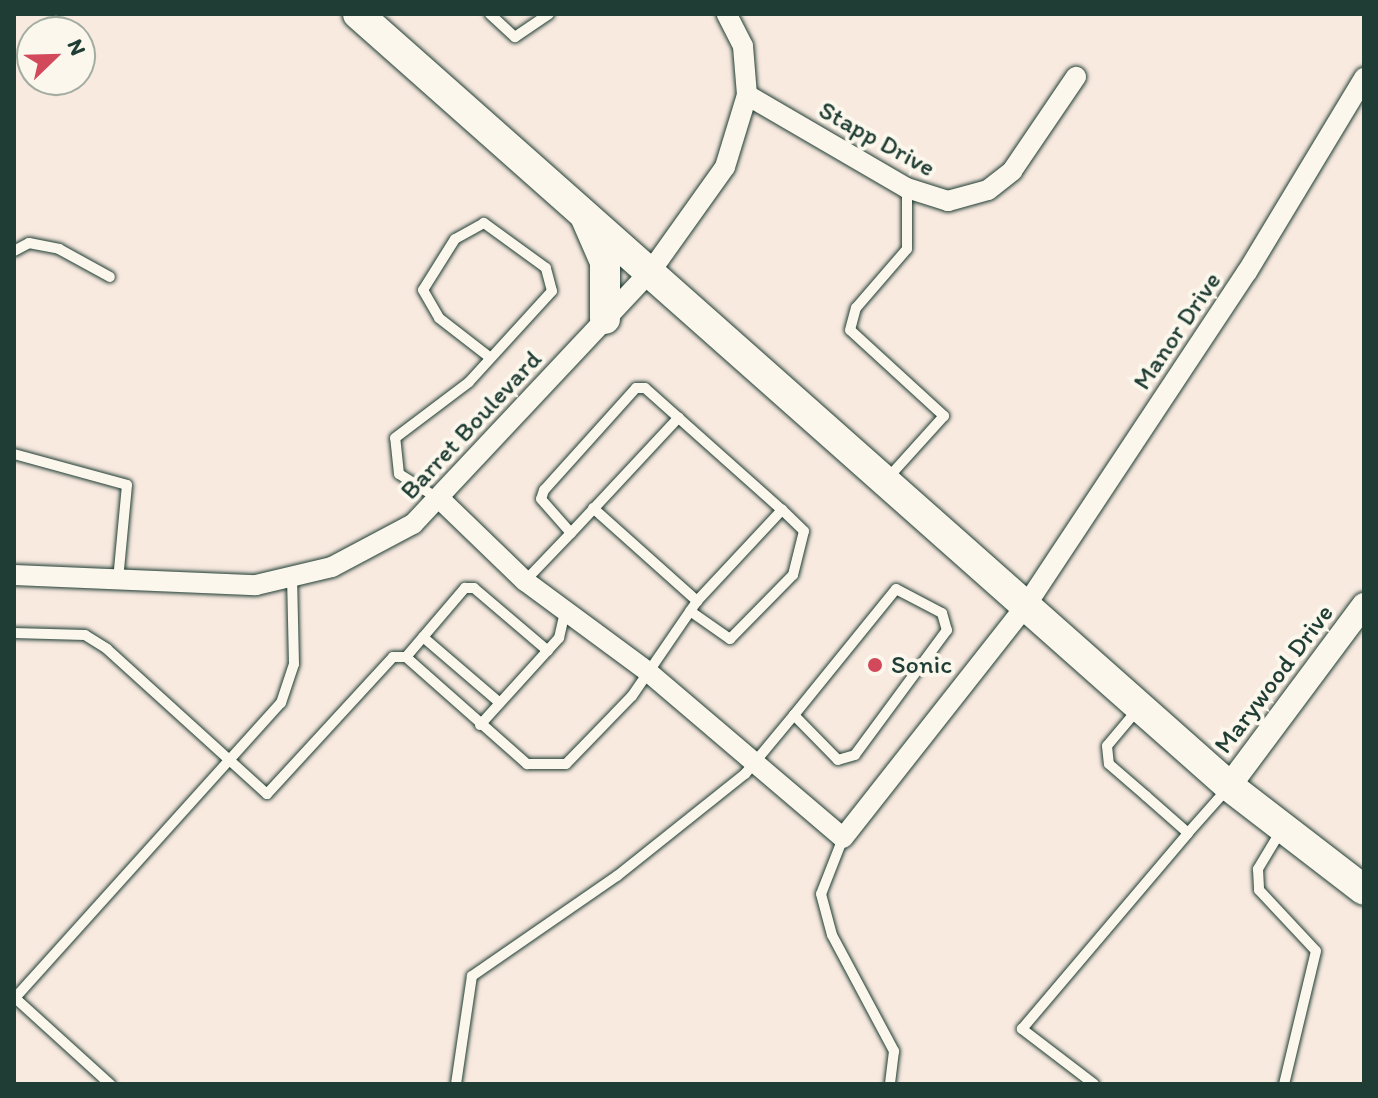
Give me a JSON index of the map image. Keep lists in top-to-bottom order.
{
  "streets": {
    "street": [
      "Stapp Drive",
      "Manor Drive",
      "Barret Boulevard",
      "Marywood Drive"
    ]
  },
  "crossings": [
    ["Stapp Drive", "Barret Boulevard"]
  ],
  "places": ["Sonic"],
  "north": "top right"
}
